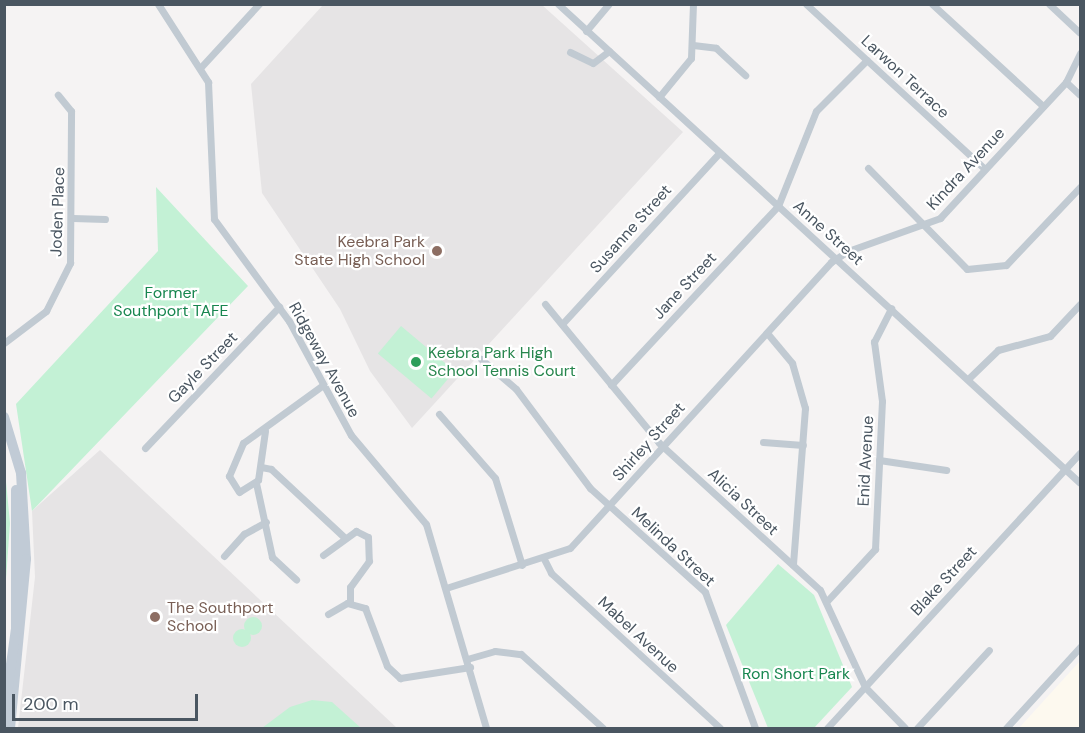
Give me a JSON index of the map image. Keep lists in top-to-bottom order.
{
  "streets": {
    "street": [
      "Larwon Terrace",
      "Kindra Avenue",
      "Joden Place",
      "Susanne Street",
      "Anne Street",
      "Jane Street",
      "Ridgeway Avenue",
      "Gayle Street",
      "Shirley Street",
      "Enid Avenue",
      "Alicia Street",
      "Melinda Street",
      "Blake Street",
      "Mabel Avenue"
    ]
  },
  "crossings": [
    ["Larwon Terrace", "Kindra Avenue"],
    ["Kindra Avenue", "Anne Street"],
    ["Kindra Avenue", "Shirley Street"],
    ["Susanne Street", "Anne Street"],
    ["Susanne Street", "Alicia Street"],
    ["Anne Street", "Jane Street"],
    ["Anne Street", "Shirley Street"],
    ["Anne Street", "Enid Avenue"],
    ["Anne Street", "Blake Street"],
    ["Jane Street", "Alicia Street"],
    ["Ridgeway Avenue", "Gayle Street"],
    ["Ridgeway Avenue", "Shirley Street"],
    ["Shirley Street", "Alicia Street"],
    ["Shirley Street", "Melinda Street"],
    ["Shirley Street", "Mabel Avenue"],
    ["Enid Avenue", "Alicia Street"],
    ["Alicia Street", "Blake Street"]
  ],
  "parks": ["Former Southport TAFE", "Ron Short Park"],
  "places": ["Keebra Park State High School", "Keebra Park High School Tennis Court", "The Southport School"],
  "scale_bar": "200 m"
}
